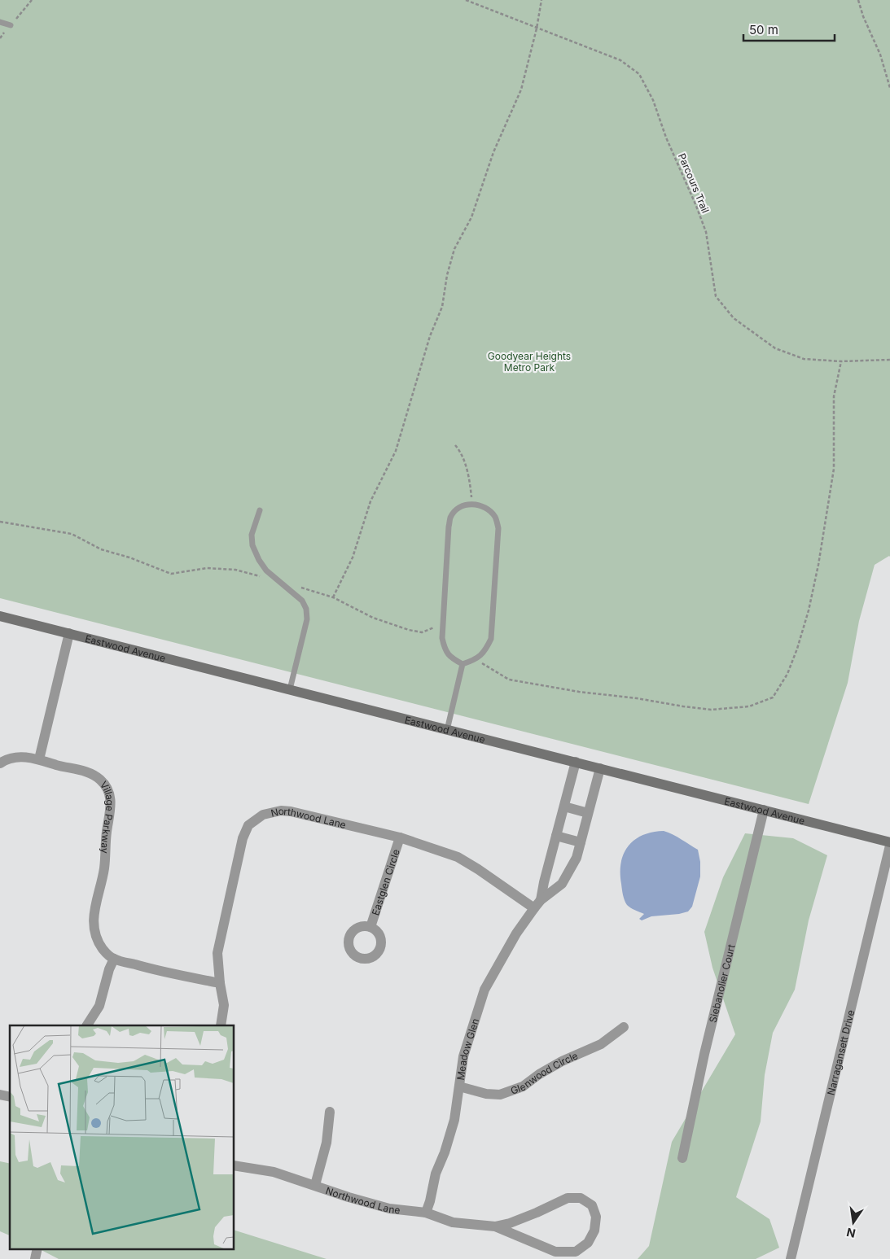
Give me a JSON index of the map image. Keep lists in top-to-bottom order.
{
  "streets": {
    "street": [
      "Eastwood Avenue",
      "Village Parkway",
      "Northwood Lane",
      "Eastglen Circle",
      "Siebanolier Court",
      "Meadow Glen",
      "Narragansett Drive",
      "Glenwood Circle"
    ],
    "path": ["Parcours Trail"]
  },
  "crossings": [
    ["Eastwood Avenue", "Siebanolier Court"],
    ["Eastwood Avenue", "Meadow Glen"],
    ["Eastwood Avenue", "Narragansett Drive"],
    ["Village Parkway", "Northwood Lane"],
    ["Northwood Lane", "Eastglen Circle"],
    ["Northwood Lane", "Meadow Glen"],
    ["Meadow Glen", "Glenwood Circle"]
  ],
  "parks": ["Goodyear Heights Metro Park"],
  "scale_bar": "50 m",
  "north": "bottom"
}
